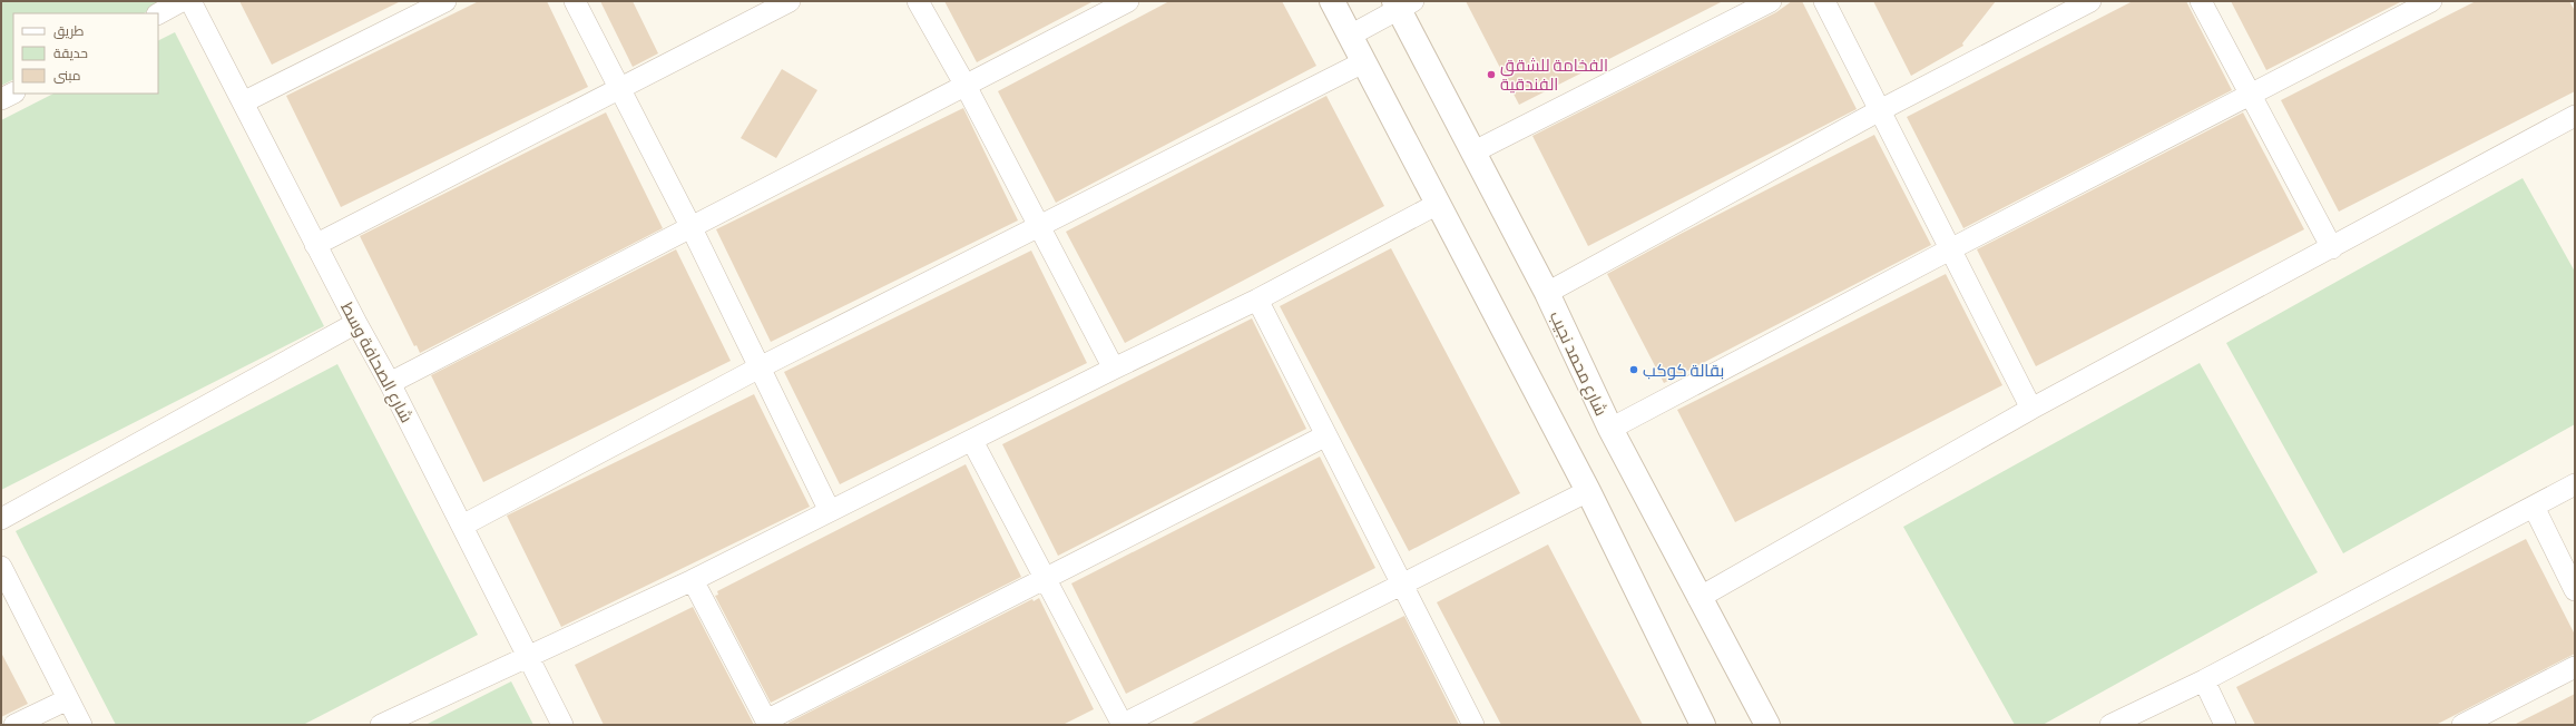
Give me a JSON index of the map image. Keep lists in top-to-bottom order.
{
  "streets": {
    "main road": ["شارع محمد نجيب"],
    "street": ["شارع الصحافة وسط"]
  },
  "places": ["الفخامة للشقق الفندقية", "بقالة كوكب"],
  "legend": ["طريق", "حديقة", "مبنى"]
}
